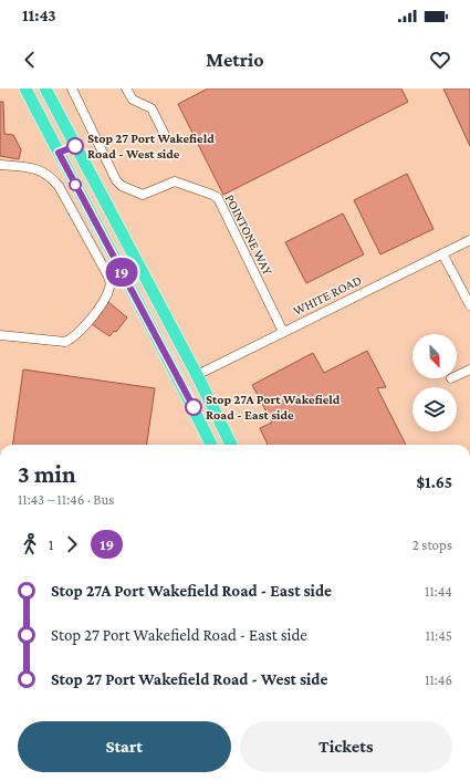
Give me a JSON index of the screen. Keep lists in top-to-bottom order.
{
  "streets": {
    "street": ["POINTONE WAY", "WHITE ROAD"]
  },
  "crossings": [
    ["POINTONE WAY", "WHITE ROAD"]
  ],
  "places": ["Stop 27 Port Wakefield Road - West side", "Stop 27A Port Wakefield Road - East side"],
  "lines": ["bus line 19"],
  "north": "bottom right",
  "page": {
    "status": "11:43",
    "header": "Metrio",
    "on_map": "19",
    "heading": ["3 min", "11:43 – 11:46 · Bus", "$1.65"],
    "legs": ["1", "19", "2 stops"],
    "list": [
      {
        "name": "Stop 27A Port Wakefield Road - East side",
        "value": "11:44"
      },
      {
        "name": "Stop 27 Port Wakefield Road - East side",
        "value": "11:45"
      },
      {
        "name": "Stop 27 Port Wakefield Road - West side",
        "value": "11:46"
      }
    ],
    "buttons": ["Start", "Tickets"]
  }
}
